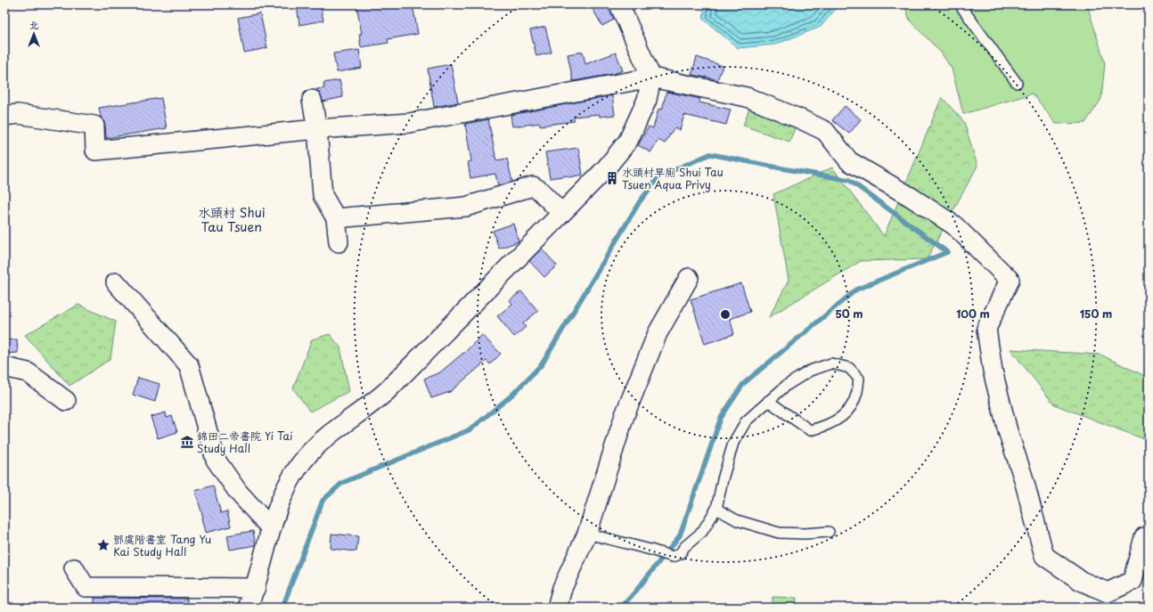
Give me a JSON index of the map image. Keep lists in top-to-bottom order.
{
  "districts": ["水頭村 Shui Tau Tsuen"],
  "places": {
    "building": ["水頭村旱廁 Shui Tau Tsuen Aqua Privy"],
    "museum": ["錦田二帝書院 Yi Tai Study Hall"],
    "place": ["鄧虞階書室 Tang Yu Kai Study Hall"]
  },
  "north": "top",
  "rings": ["50 m", "100 m", "150 m"]
}
